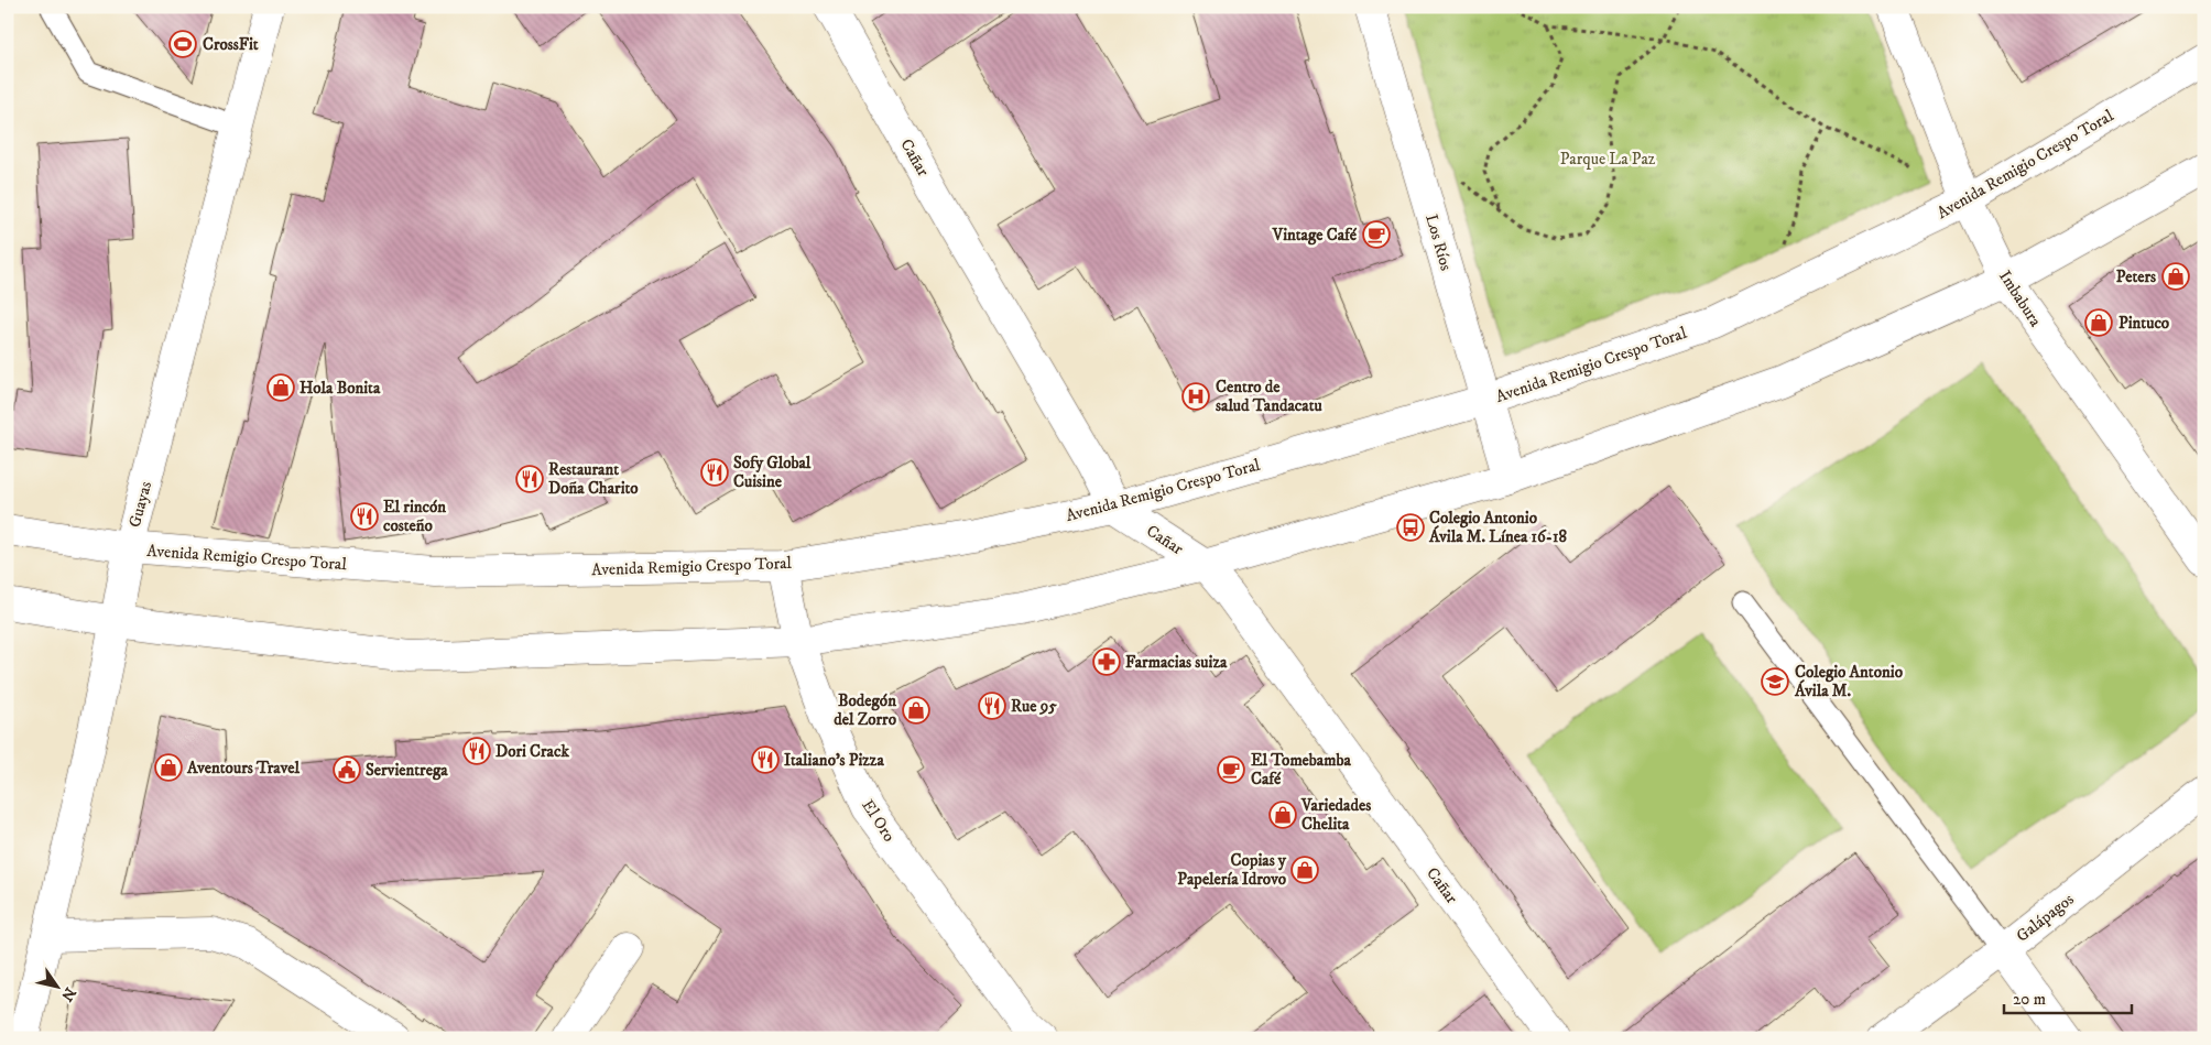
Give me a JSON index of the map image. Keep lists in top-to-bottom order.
{
  "streets": {
    "street": [
      "Cañar",
      "Avenida Remigio Crespo Toral",
      "Los Ríos",
      "Imbabura",
      "Guayas",
      "El Oro",
      "Galápagos"
    ]
  },
  "crossings": [
    ["Cañar", "Avenida Remigio Crespo Toral"],
    ["Avenida Remigio Crespo Toral", "Los Ríos"],
    ["Avenida Remigio Crespo Toral", "Imbabura"],
    ["Avenida Remigio Crespo Toral", "Guayas"],
    ["Avenida Remigio Crespo Toral", "El Oro"]
  ],
  "parks": ["Parque La Paz"],
  "places": {
    "sports": ["CrossFit"],
    "cafe": ["Vintage Café", "El Tomebamba Café"],
    "shop": [
      "Peters",
      "Pintuco",
      "Hola Bonita",
      "Bodegón del Zorro",
      "Aventours Travel",
      "Variedades Chelita",
      "Copias y Papelería Idrovo"
    ],
    "hospital": ["Centro de salud Tandacatu"],
    "restaurant": [
      "Sofy Global Cuisine",
      "Restaurant Doña Charito",
      "El rincón costeño",
      "Rue 95",
      "Dori Crack",
      "Italiano's Pizza"
    ],
    "bus stop": ["Colegio Antonio Ávila M. Línea 16-18"],
    "pharmacy": ["Farmacias suiza"],
    "school or university": ["Colegio Antonio Ávila M."],
    "public building": ["Servientrega"]
  },
  "scale_bar": "20 m",
  "north": "bottom right"
}
